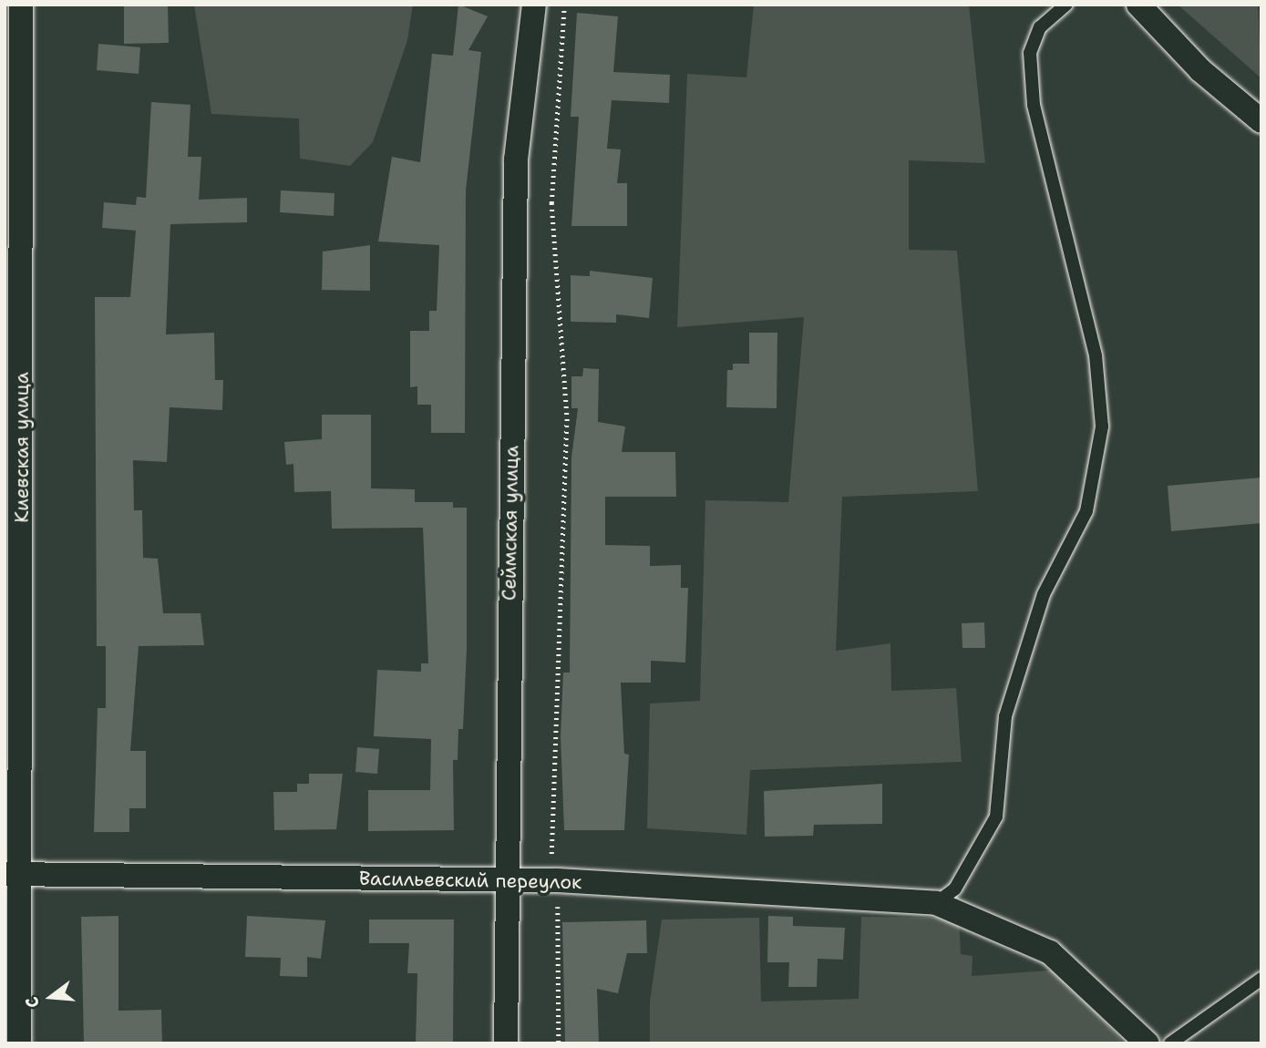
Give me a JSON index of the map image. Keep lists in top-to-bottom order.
{
  "streets": {
    "street": ["Киевская улица", "Сеймская улица", "Васильевский переулок"]
  },
  "crossings": [
    ["Киевская улица", "Васильевский переулок"],
    ["Сеймская улица", "Васильевский переулок"]
  ],
  "north": "left"
}
